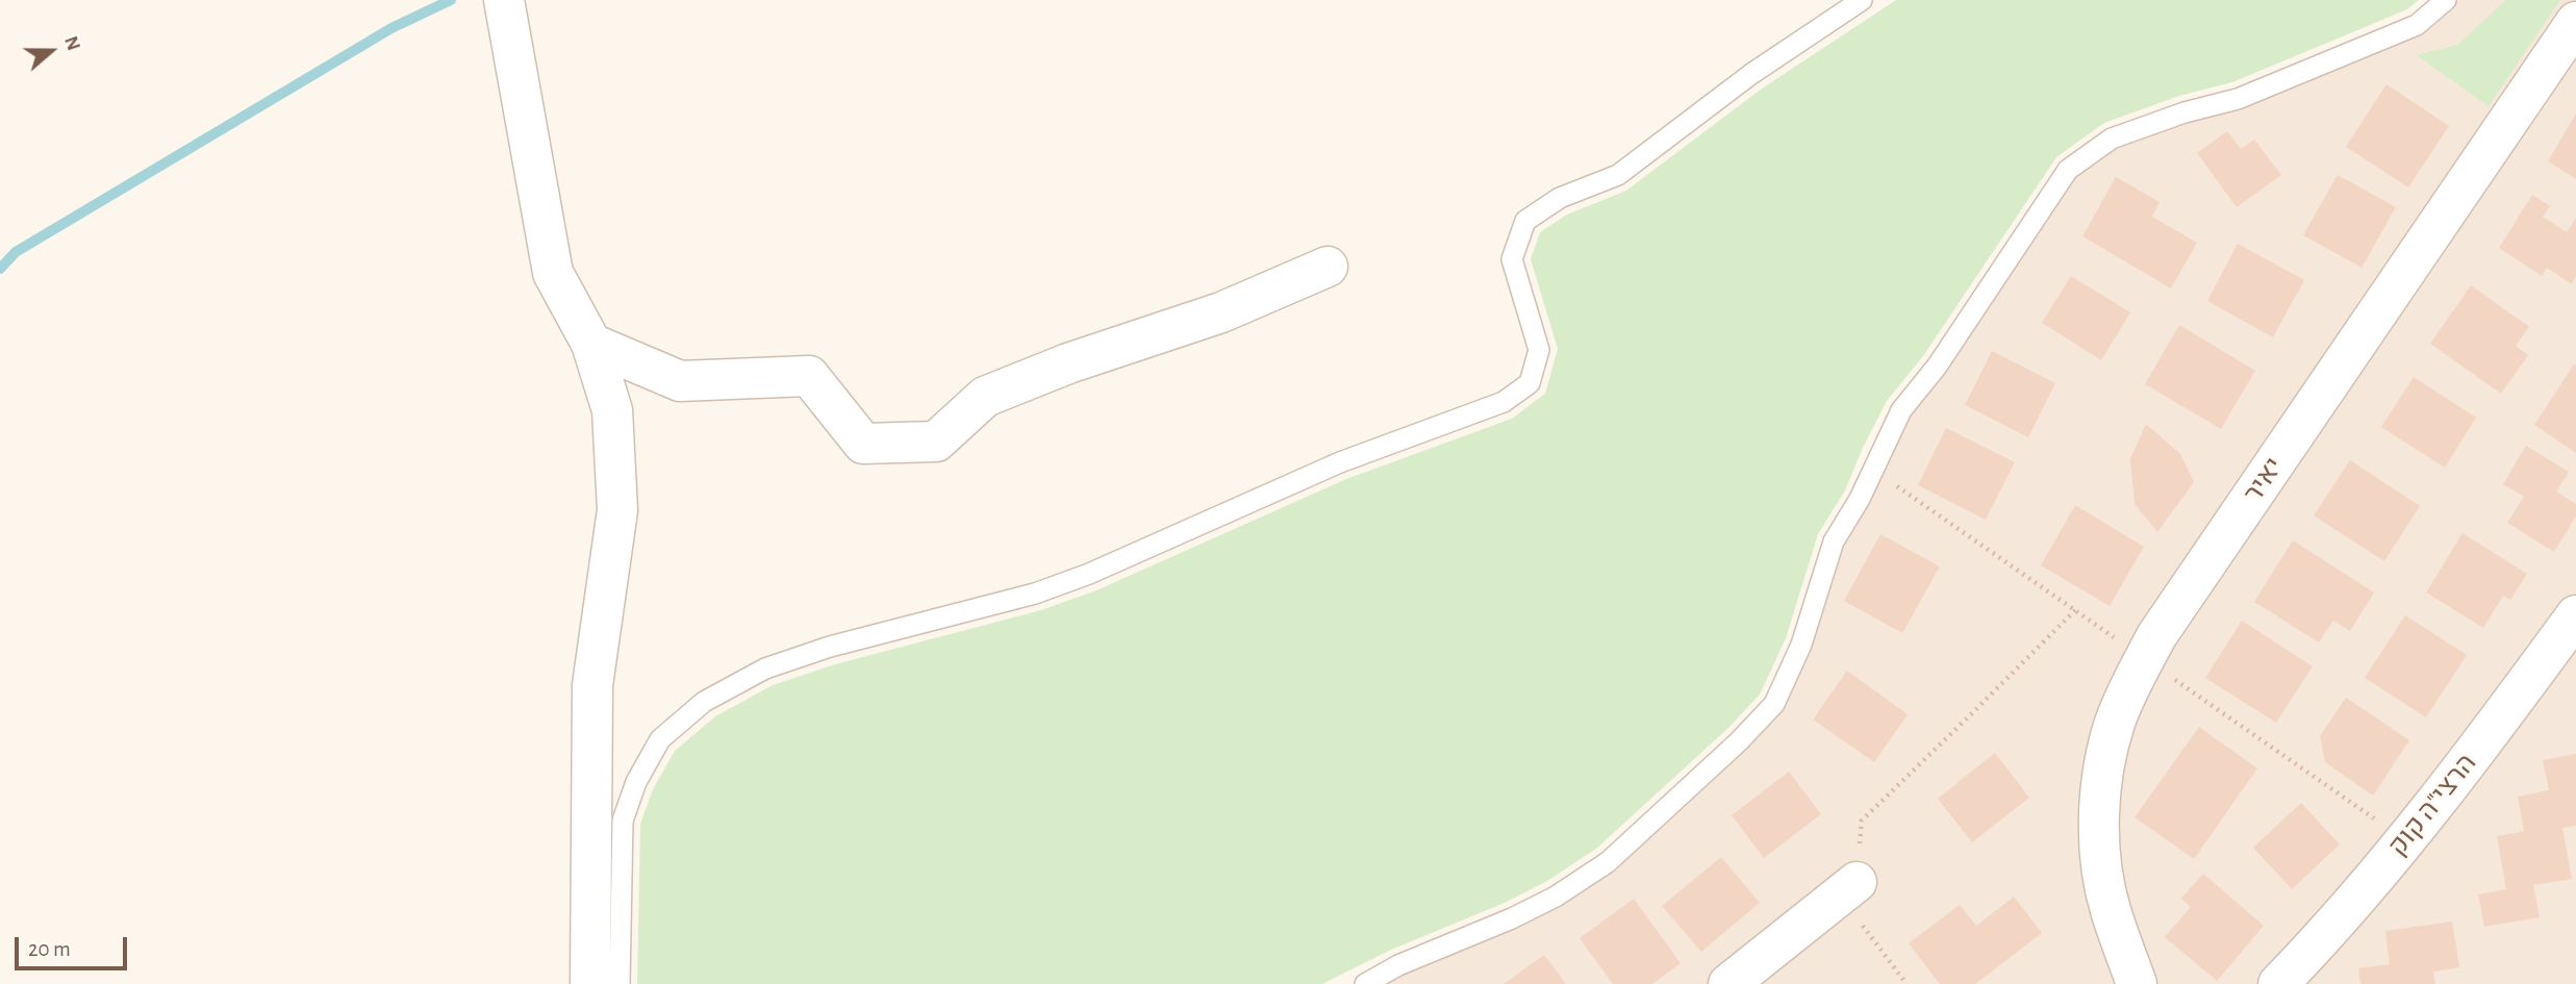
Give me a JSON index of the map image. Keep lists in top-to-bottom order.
{
  "streets": {
    "street": ["יאיר", "הרצי\"ה קוק"]
  },
  "scale_bar": "20 m",
  "north": "right"
}
